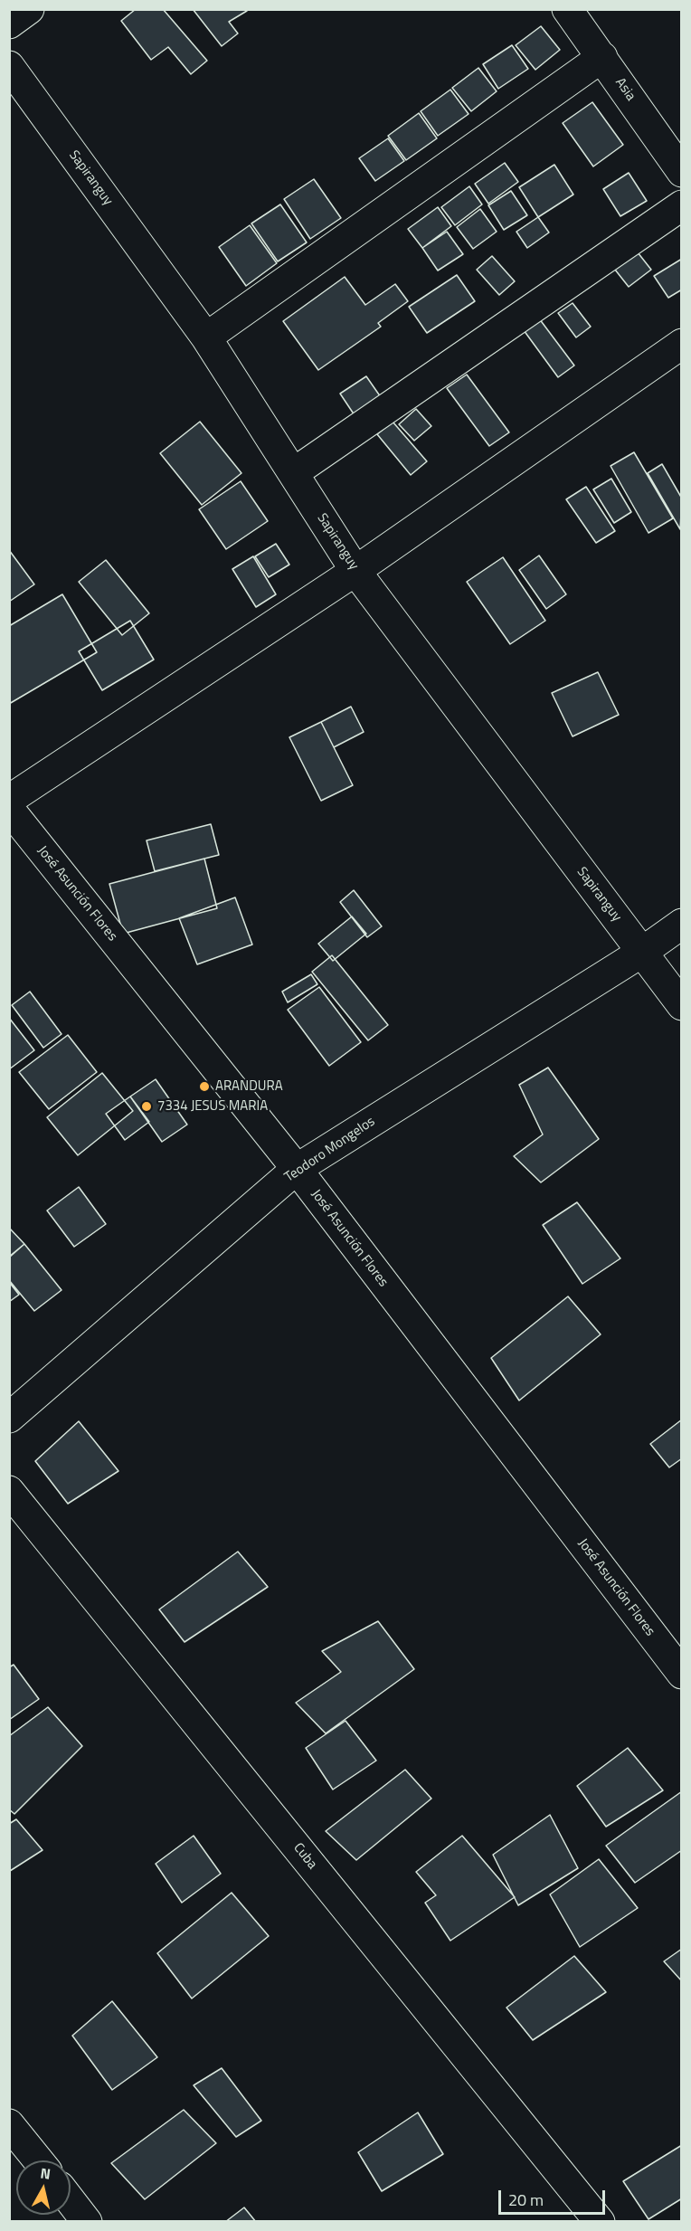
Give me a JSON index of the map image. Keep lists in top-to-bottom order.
{
  "streets": {
    "street": [
      "Asia",
      "Sapiranguy",
      "José Asunción Flores",
      "Teodoro Mongelos",
      "Cuba"
    ]
  },
  "crossings": [
    ["Sapiranguy", "Teodoro Mongelos"],
    ["José Asunción Flores", "Teodoro Mongelos"]
  ],
  "places": ["ARANDURA", "7334 JESUS MARIA"],
  "scale_bar": "20 m",
  "north": "top"
}
